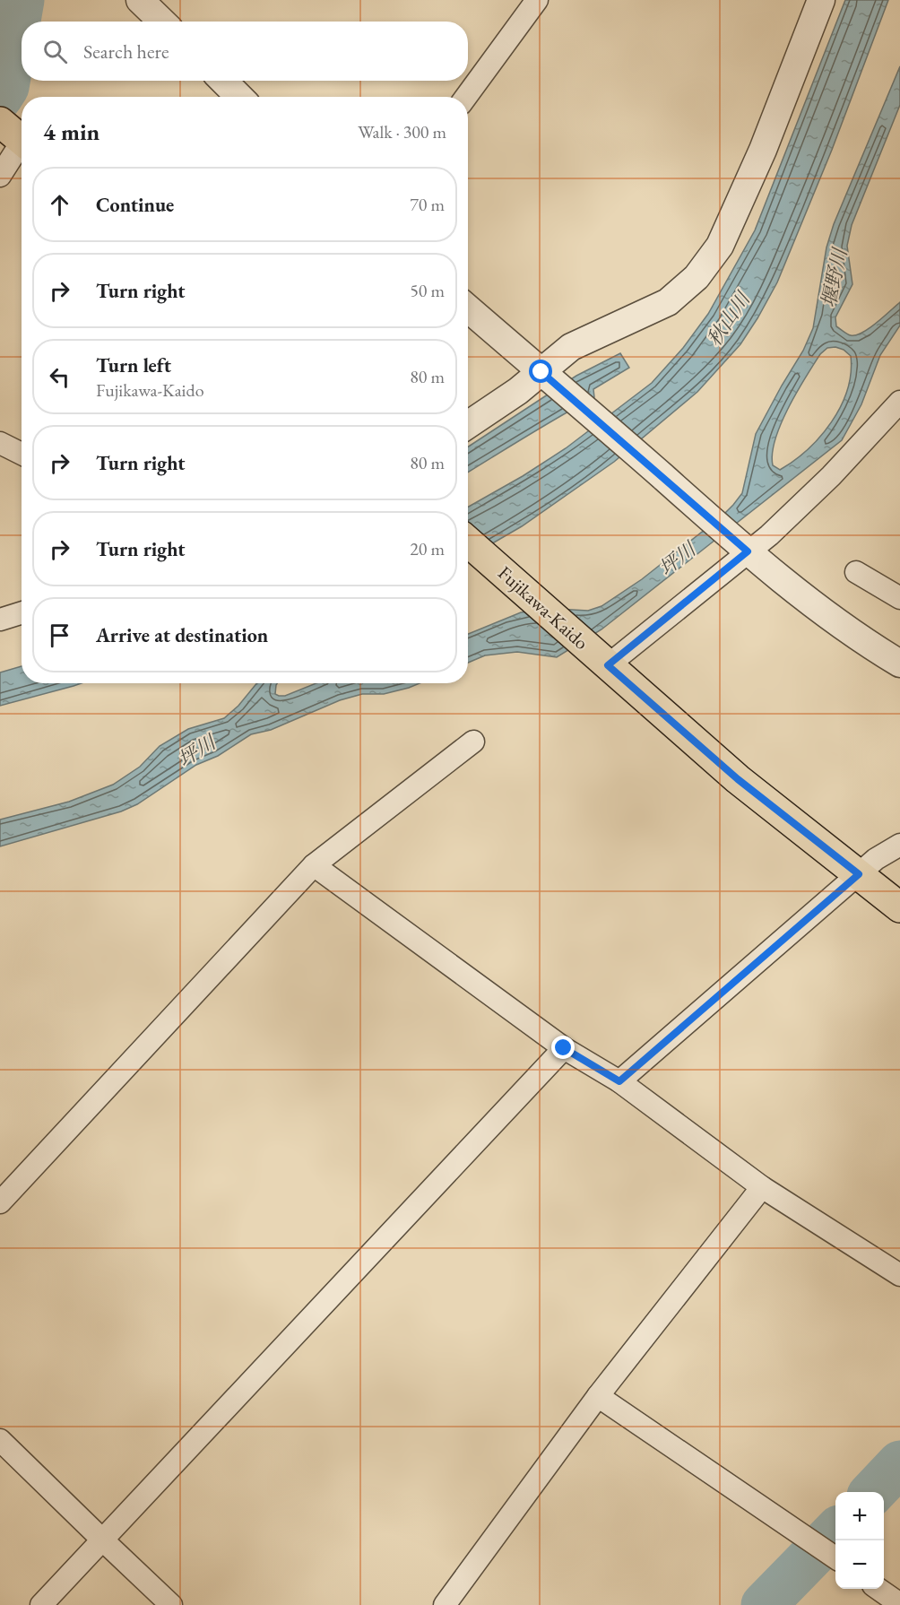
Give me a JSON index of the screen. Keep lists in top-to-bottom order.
{
  "streets": {
    "main road": ["Fujikawa-Kaido"]
  },
  "water": ["堰野川", "秋山川", "坪川"],
  "page": {
    "search": "Search here",
    "heading": ["4 min", "Walk · 300 m"],
    "list": [
      ["Continue", "70 m"],
      ["Turn right", "50 m"],
      ["Turn left", "Fujikawa-Kaido", "80 m"],
      ["Turn right", "80 m"],
      ["Turn right", "20 m"],
      "Arrive at destination"
    ],
    "map_buttons": ["+", "−"]
  }
}
